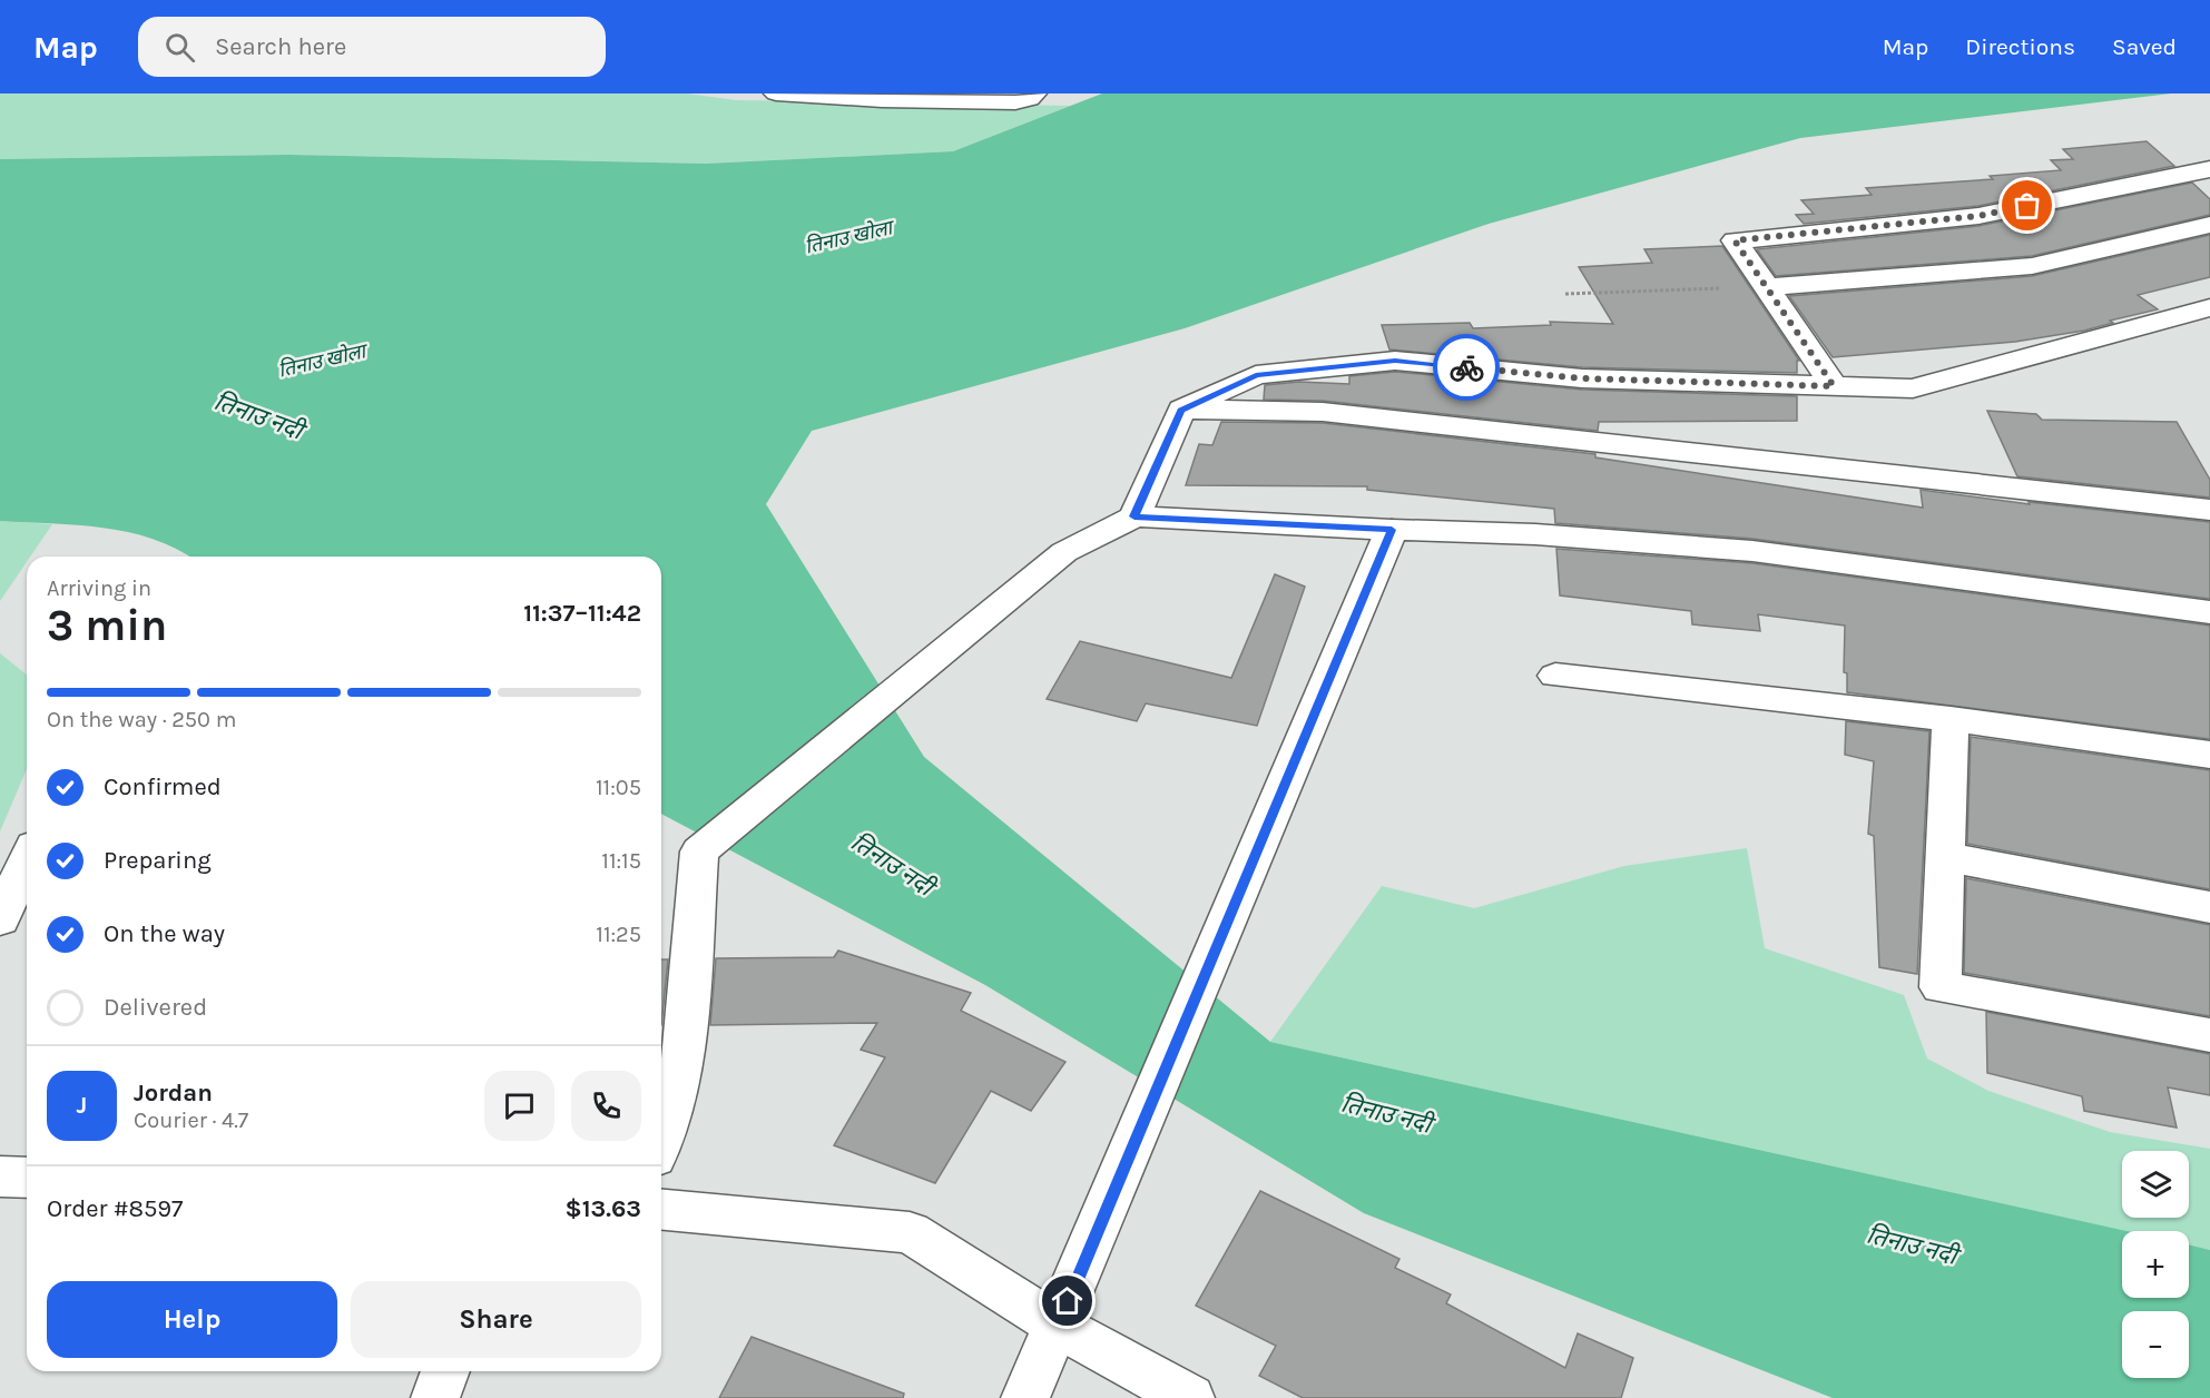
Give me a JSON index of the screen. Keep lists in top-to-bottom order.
{
  "water": ["तिनाउ खोला", "तिनाउ नदी"],
  "page": {
    "header": "Map",
    "search": "Search here",
    "nav": ["Map", "Directions", "Saved"],
    "heading": ["3 min", "Arriving in", "11:37–11:42"],
    "panel": [
      "Jordan",
      "Courier · 4.7",
      "Order #8597",
      "$13.63"
    ],
    "bar": "On the way · 250 m",
    "list": [
      ["Confirmed", "11:05"],
      ["Preparing", "11:15"],
      ["On the way", "11:25"],
      "Delivered"
    ],
    "round": "J",
    "map_buttons": ["+", "−"],
    "buttons": ["Help", "Share"]
  }
}
